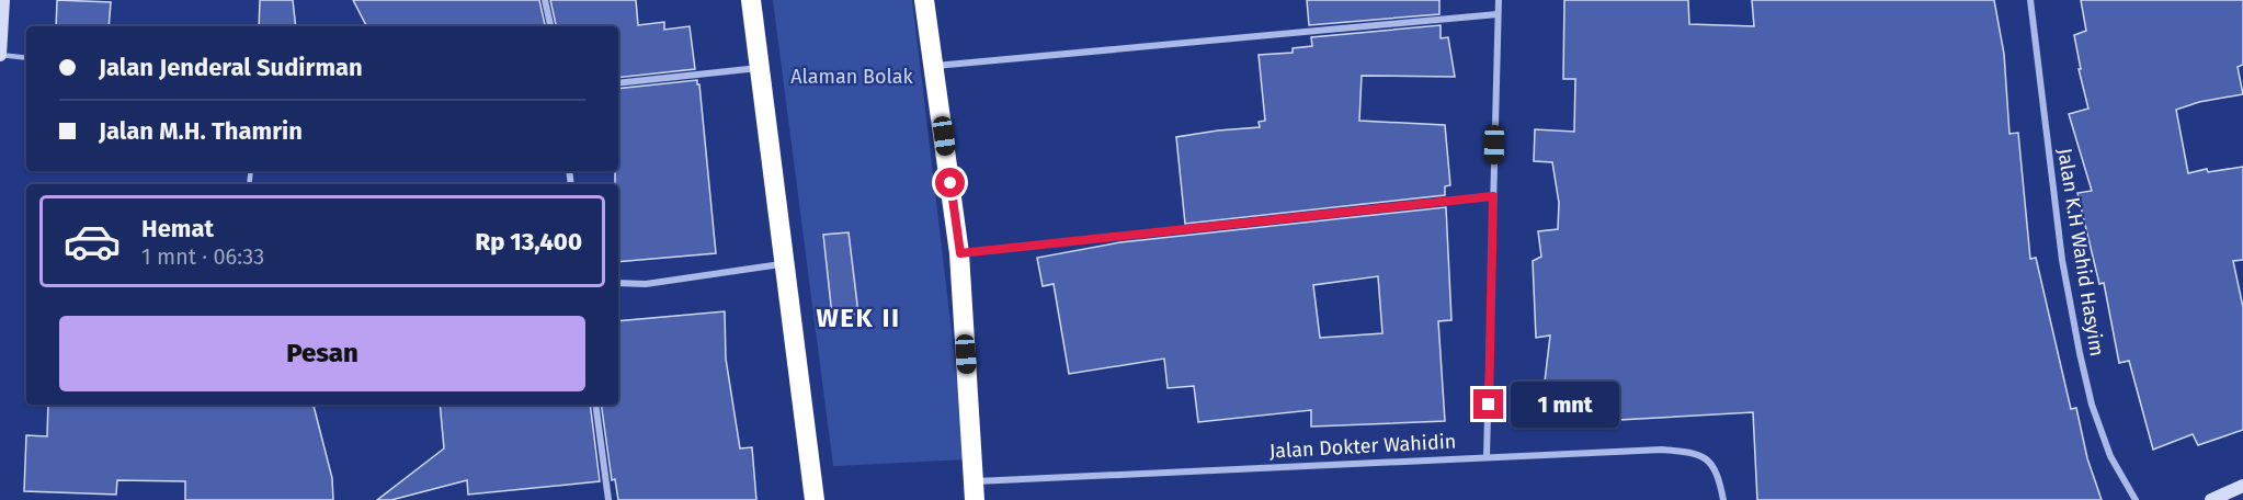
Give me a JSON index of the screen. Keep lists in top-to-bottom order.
{
  "streets": {
    "street": ["Jalan K.H Wahid Hasyim", "Jalan Dokter Wahidin"]
  },
  "districts": ["WEK II"],
  "parks": ["Alaman Bolak"],
  "page": {
    "banner": ["Jalan Jenderal Sudirman", "Jalan M.H. Thamrin"],
    "list": [
      {
        "name": "Hemat",
        "note": "1 mnt · 06:33",
        "value": "Rp 13,400"
      }
    ],
    "buttons": "Pesan",
    "bubble": "1 mnt"
  }
}
